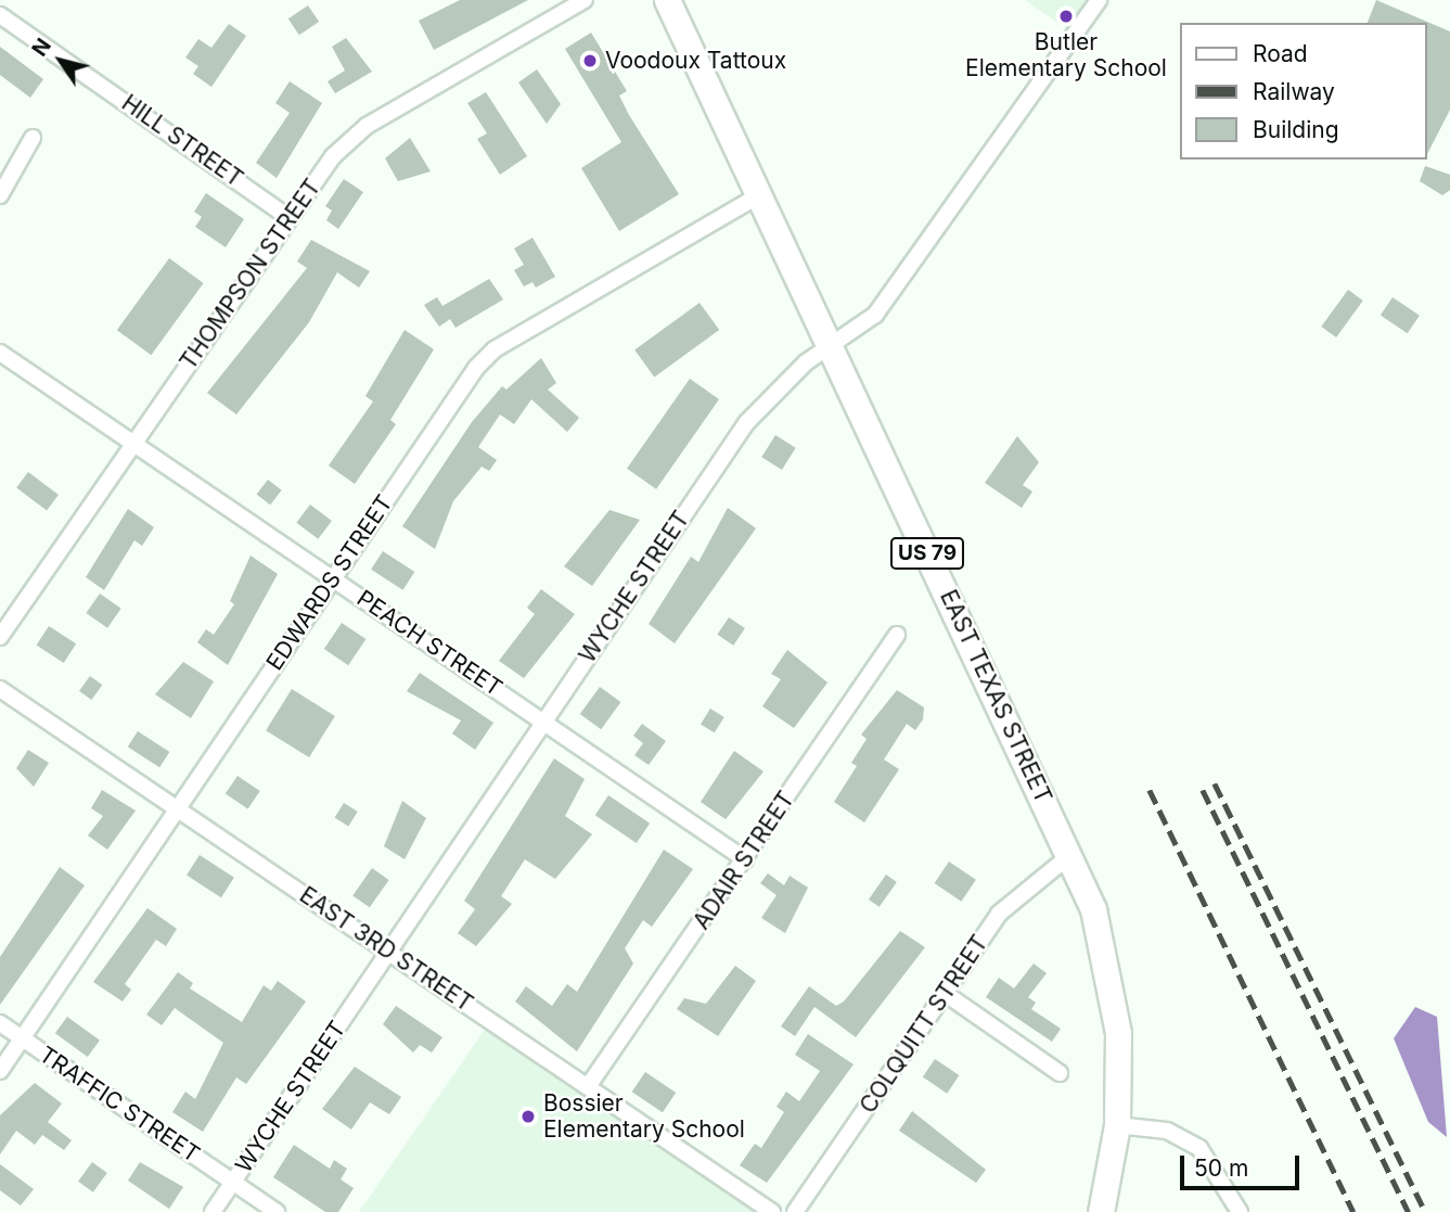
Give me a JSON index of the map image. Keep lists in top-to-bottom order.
{
  "streets": {
    "main road": ["US 79", "EAST TEXAS STREET"],
    "street": [
      "HILL STREET",
      "THOMPSON STREET",
      "EDWARDS STREET",
      "WYCHE STREET",
      "PEACH STREET",
      "ADAIR STREET",
      "EAST 3RD STREET",
      "COLQUITT STREET",
      "TRAFFIC STREET"
    ]
  },
  "crossings": [
    ["HILL STREET", "THOMPSON STREET"],
    ["THOMPSON STREET", "PEACH STREET"],
    ["EDWARDS STREET", "PEACH STREET"],
    ["EDWARDS STREET", "EAST TEXAS STREET"],
    ["EDWARDS STREET", "EAST 3RD STREET"],
    ["EDWARDS STREET", "TRAFFIC STREET"],
    ["WYCHE STREET", "PEACH STREET"],
    ["WYCHE STREET", "EAST TEXAS STREET"],
    ["WYCHE STREET", "EAST 3RD STREET"],
    ["WYCHE STREET", "TRAFFIC STREET"],
    ["PEACH STREET", "ADAIR STREET"],
    ["EAST TEXAS STREET", "COLQUITT STREET"],
    ["ADAIR STREET", "EAST 3RD STREET"]
  ],
  "places": ["Butler Elementary School", "Voodoux Tattoux", "Bossier Elementary School"],
  "legend": ["Road", "Railway", "Building"],
  "scale_bar": "50 m",
  "north": "top left"
}
